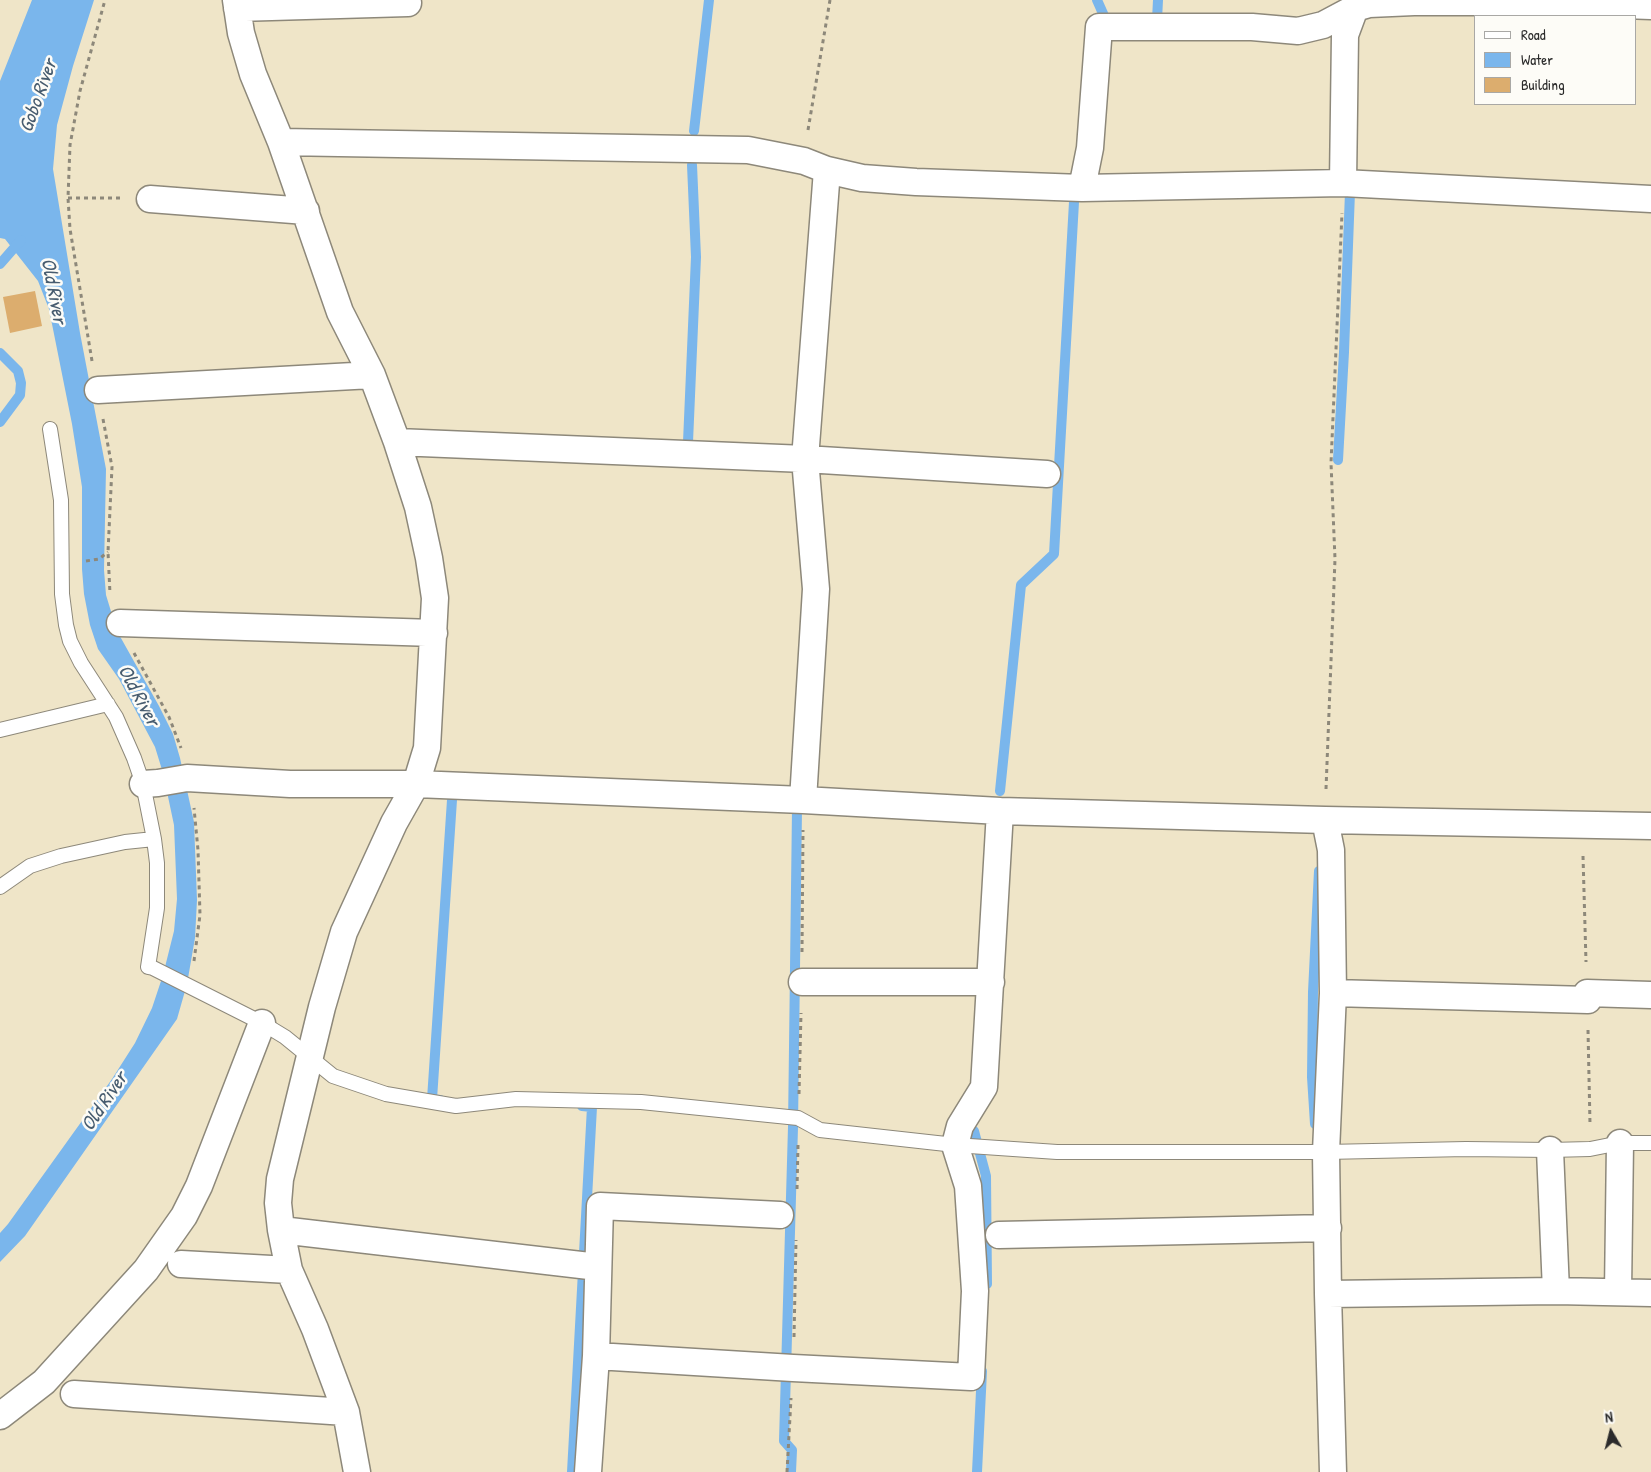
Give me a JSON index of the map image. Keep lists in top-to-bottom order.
{
  "water": ["Gobo River", "Old River"],
  "legend": ["Road", "Water", "Building"],
  "north": "top"
}
